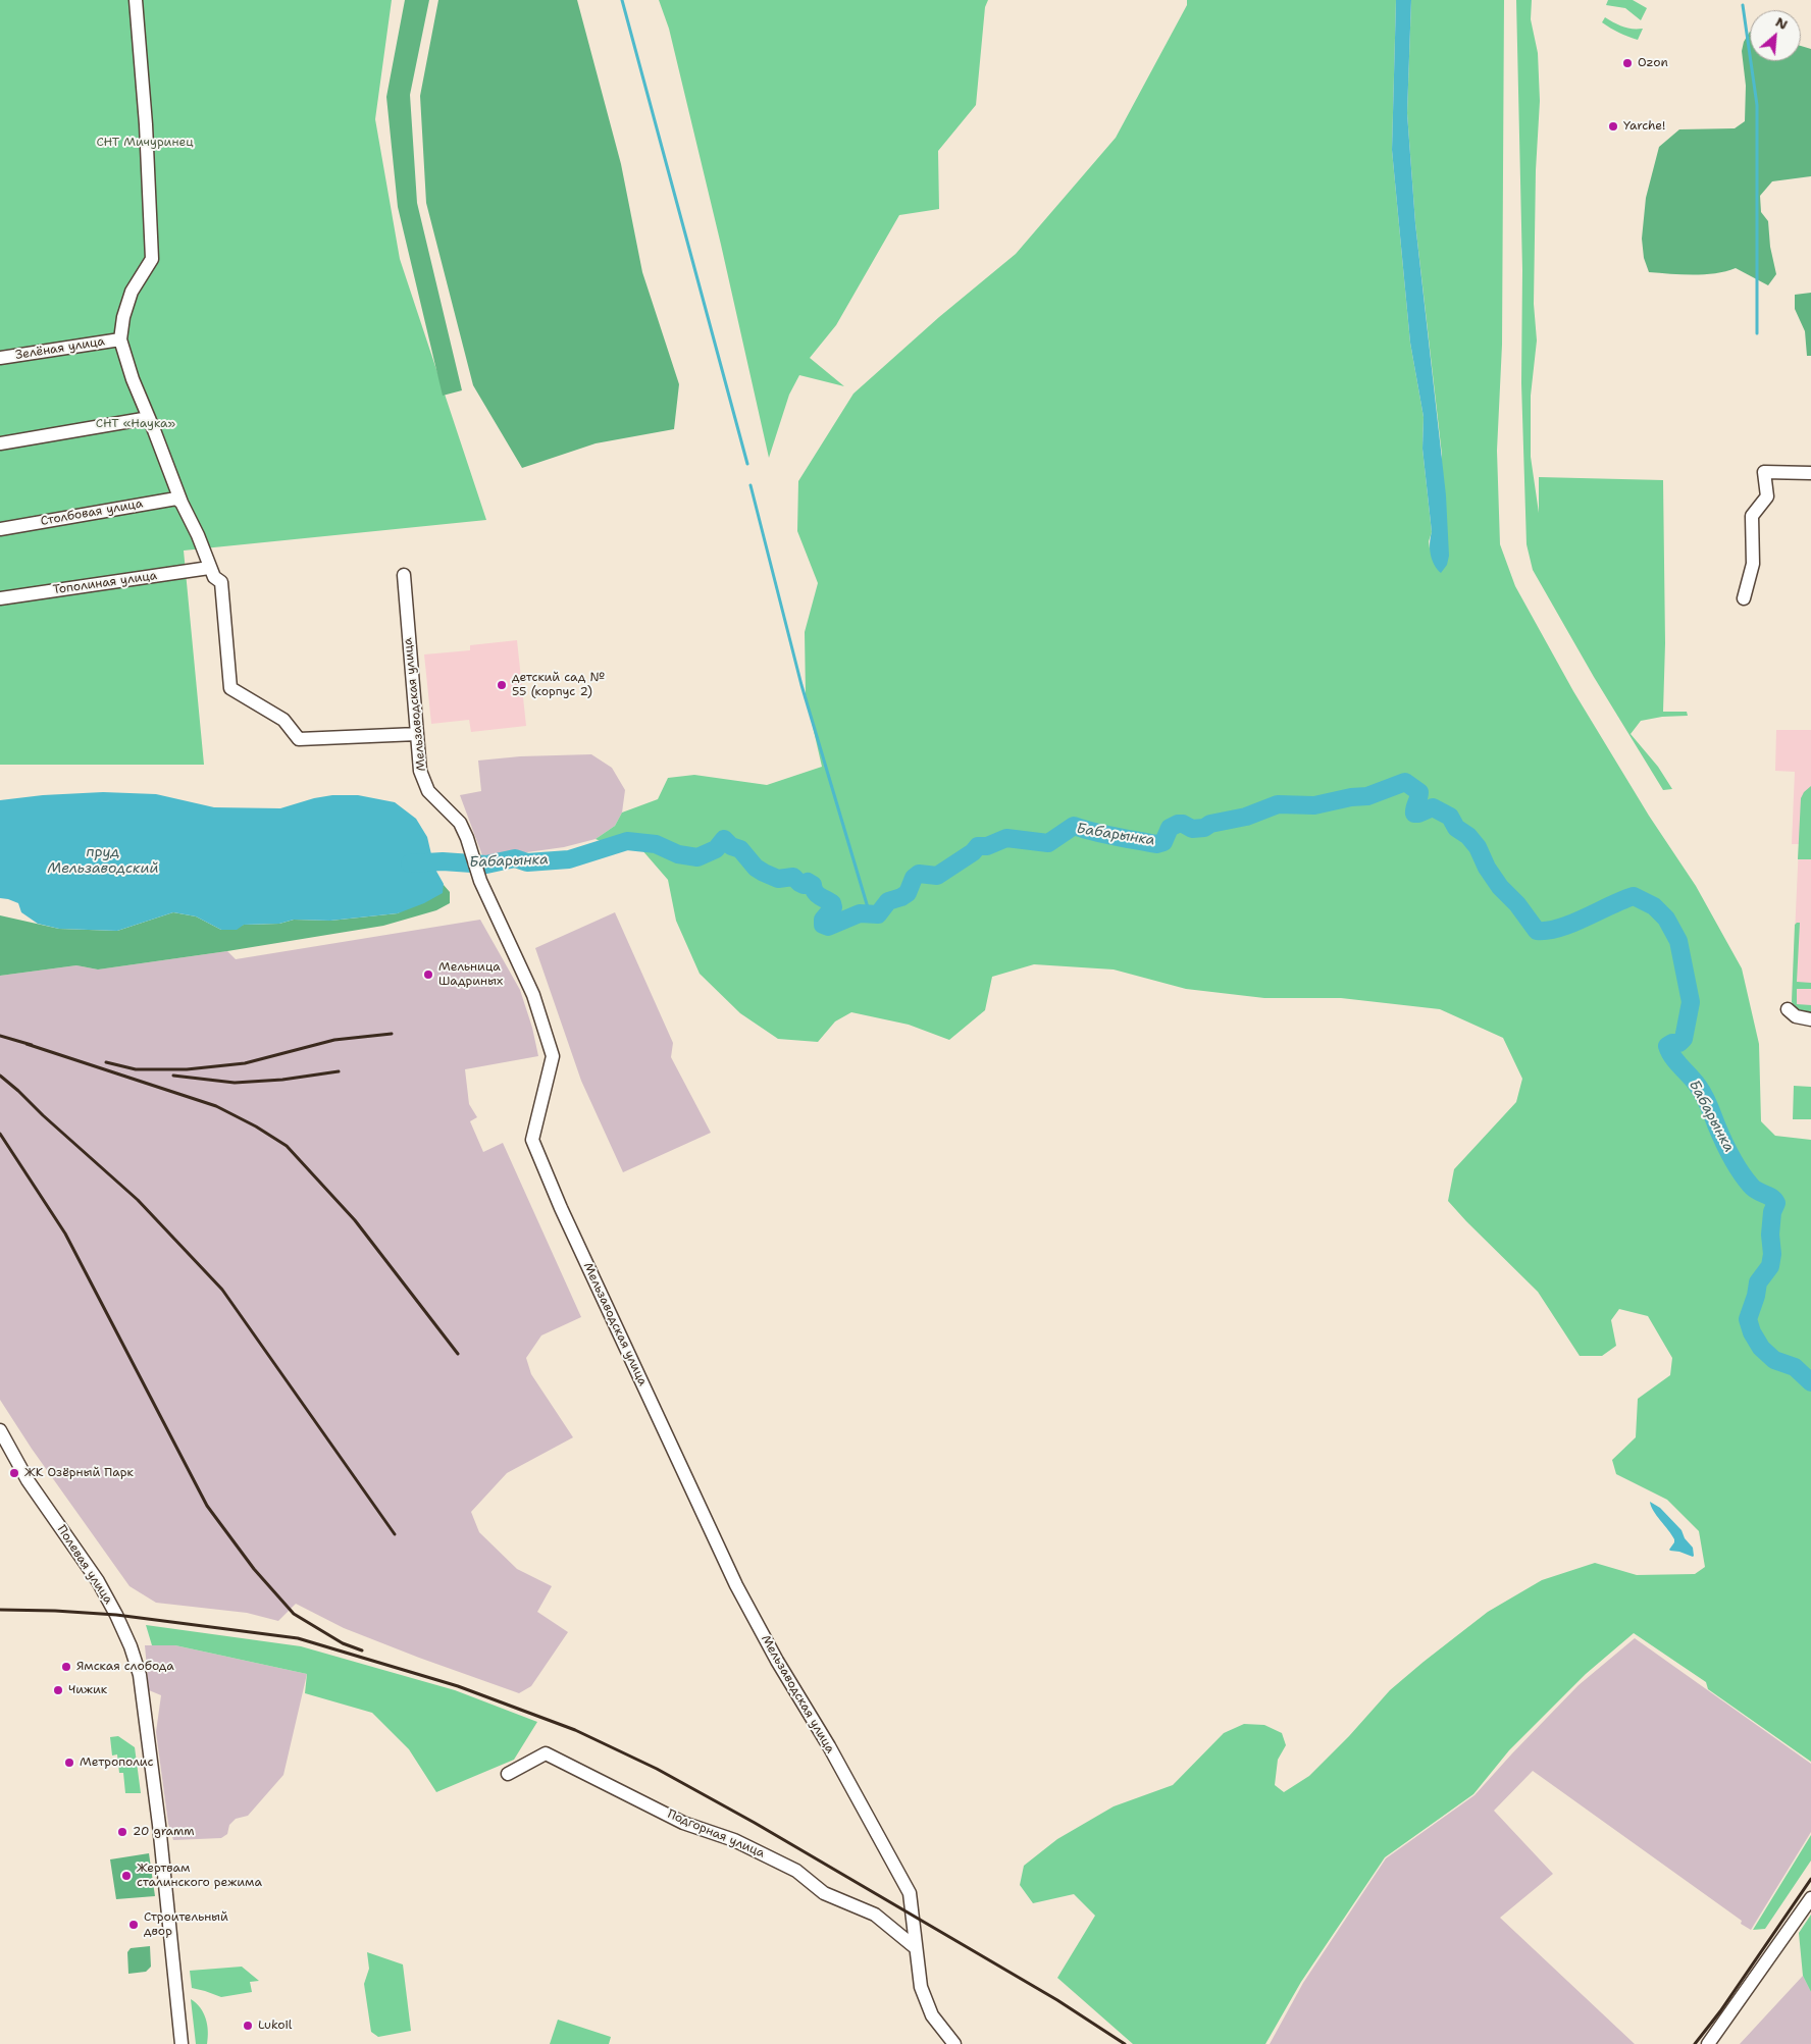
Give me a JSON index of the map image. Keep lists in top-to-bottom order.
{
  "streets": {
    "street": [
      "Зелёная улица",
      "Столбовая улица",
      "Тополиная улица",
      "Мельзаводская улица",
      "Полевая улица",
      "Подгорная улица"
    ]
  },
  "crossings": [
    ["Мельзаводская улица", "Подгорная улица"]
  ],
  "water": ["Бабарынка", "пруд Мельзаводский"],
  "parks": ["СНТ Мичуринец", "СНТ «Наука»"],
  "places": [
    "Ozon",
    "Yarche!",
    "детский сад № 55 (корпус 2)",
    "Мельница Шадриных",
    "ЖК Озёрный Парк",
    "Ямская слобода",
    "Чижик",
    "Метрополис",
    "20 gramm",
    "Жертвам сталинского режима",
    "Строительный двор",
    "Lukoil"
  ],
  "north": "top right"
}
